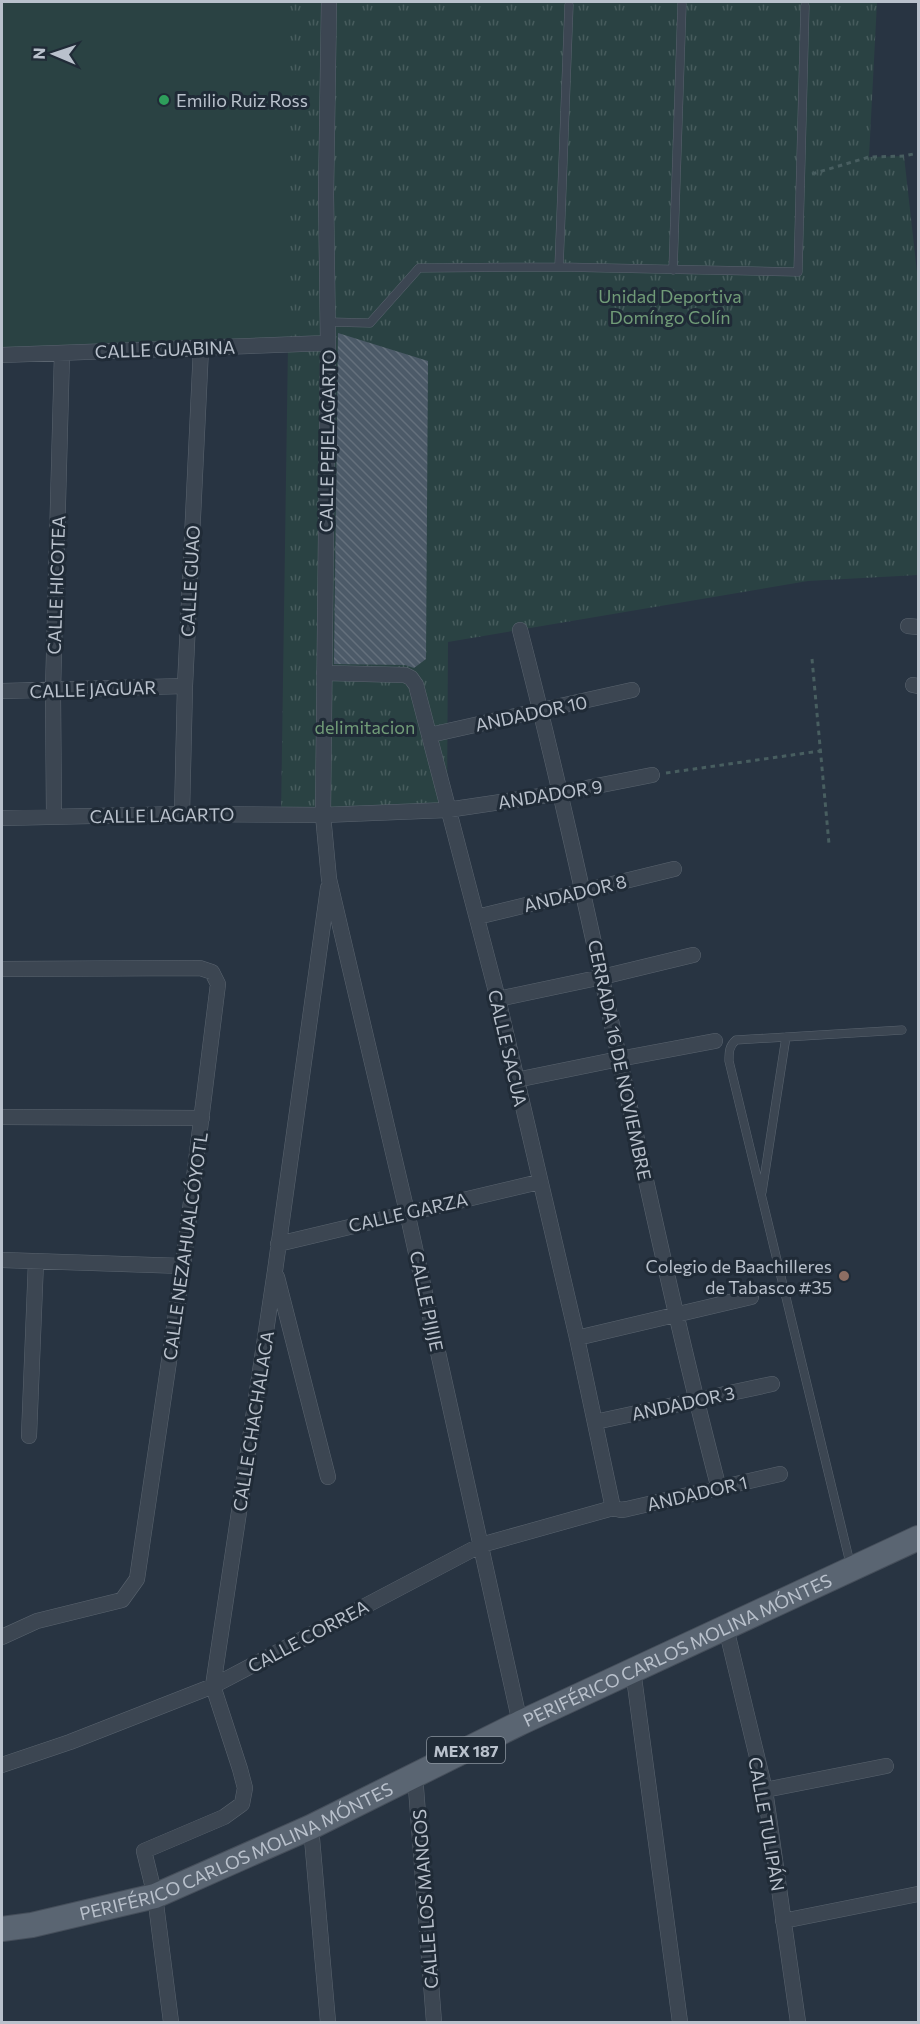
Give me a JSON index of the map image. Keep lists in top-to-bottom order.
{
  "streets": {
    "main road": ["PERIFÉRICO CARLOS MOLINA MÓNTES", "MEX 187"],
    "street": [
      "CALLE GUABINA",
      "CALLE PEJELAGARTO",
      "CALLE GUAO",
      "CALLE HICOTEA",
      "CALLE JAGUAR",
      "ANDADOR 10",
      "ANDADOR 9",
      "CALLE LAGARTO",
      "ANDADOR 8",
      "CALLE SACUA",
      "CERRADA 16 DE NOVIEMBRE",
      "CALLE GARZA",
      "CALLE NEZAHUALCÓYOTL",
      "CALLE PIJIJE",
      "ANDADOR 3",
      "CALLE CHACHALACA",
      "ANDADOR 1",
      "CALLE CORREA",
      "CALLE TULIPÁN",
      "CALLE LOS MANGOS"
    ]
  },
  "crossings": [
    ["CALLE GUABINA", "CALLE PEJELAGARTO"],
    ["CALLE GUABINA", "CALLE GUAO"],
    ["CALLE GUABINA", "CALLE HICOTEA"],
    ["CALLE PEJELAGARTO", "ANDADOR 9"],
    ["CALLE PEJELAGARTO", "CALLE LAGARTO"],
    ["CALLE PEJELAGARTO", "CALLE SACUA"],
    ["CALLE PEJELAGARTO", "CALLE PIJIJE"],
    ["CALLE PEJELAGARTO", "CALLE CHACHALACA"],
    ["CALLE GUAO", "CALLE JAGUAR"],
    ["CALLE GUAO", "CALLE LAGARTO"],
    ["CALLE HICOTEA", "CALLE JAGUAR"],
    ["CALLE HICOTEA", "CALLE LAGARTO"],
    ["ANDADOR 10", "CALLE SACUA"],
    ["ANDADOR 10", "CERRADA 16 DE NOVIEMBRE"],
    ["ANDADOR 9", "CALLE LAGARTO"],
    ["ANDADOR 9", "CALLE SACUA"],
    ["ANDADOR 9", "CERRADA 16 DE NOVIEMBRE"],
    ["ANDADOR 8", "CALLE SACUA"],
    ["ANDADOR 8", "CERRADA 16 DE NOVIEMBRE"],
    ["CALLE SACUA", "CALLE GARZA"],
    ["CALLE SACUA", "ANDADOR 3"],
    ["CALLE SACUA", "ANDADOR 1"],
    ["CALLE SACUA", "CALLE CORREA"],
    ["CERRADA 16 DE NOVIEMBRE", "ANDADOR 3"],
    ["CERRADA 16 DE NOVIEMBRE", "ANDADOR 1"],
    ["CALLE GARZA", "CALLE PIJIJE"],
    ["CALLE GARZA", "CALLE CHACHALACA"],
    ["CALLE PIJIJE", "CALLE CHACHALACA"],
    ["CALLE PIJIJE", "CALLE CORREA"],
    ["CALLE PIJIJE", "PERIFÉRICO CARLOS MOLINA MÓNTES"],
    ["CALLE CHACHALACA", "CALLE CORREA"],
    ["CALLE CHACHALACA", "PERIFÉRICO CARLOS MOLINA MÓNTES"],
    ["ANDADOR 1", "CALLE CORREA"],
    ["PERIFÉRICO CARLOS MOLINA MÓNTES", "CALLE TULIPÁN"],
    ["PERIFÉRICO CARLOS MOLINA MÓNTES", "CALLE LOS MANGOS"]
  ],
  "parks": ["Unidad Deportiva Domíngo Colín", "delimitacion"],
  "places": ["Emilio Ruiz Ross", "Colegio de Baachilleres de Tabasco #35"],
  "north": "left"
}
